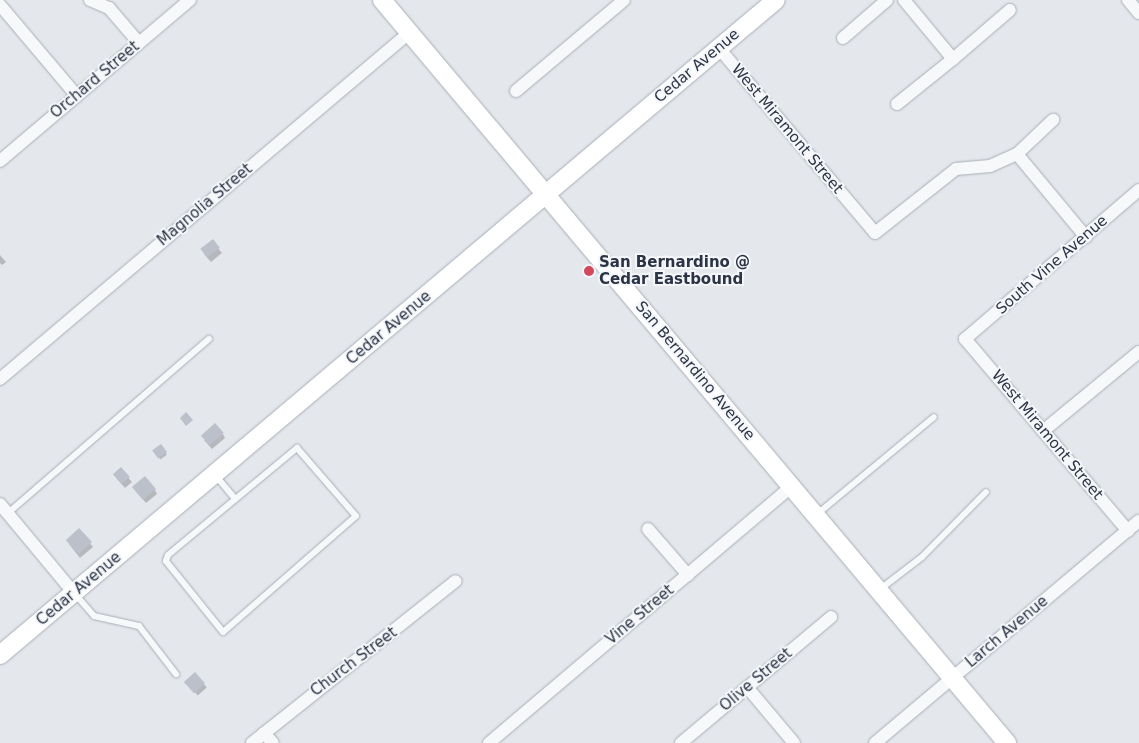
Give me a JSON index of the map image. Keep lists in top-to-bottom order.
{
  "streets": {
    "main road": ["Cedar Avenue", "San Bernardino Avenue"],
    "street": [
      "Orchard Street",
      "West Miramont Street",
      "Magnolia Street",
      "South Vine Avenue",
      "Vine Street",
      "Larch Avenue",
      "Church Street",
      "Olive Street"
    ]
  },
  "crossings": [
    ["Cedar Avenue", "West Miramont Street"],
    ["Cedar Avenue", "San Bernardino Avenue"],
    ["West Miramont Street", "South Vine Avenue"],
    ["West Miramont Street", "Larch Avenue"],
    ["Magnolia Street", "San Bernardino Avenue"],
    ["San Bernardino Avenue", "Vine Street"],
    ["San Bernardino Avenue", "Larch Avenue"]
  ],
  "places": ["San Bernardino @ Cedar Eastbound"]
}
